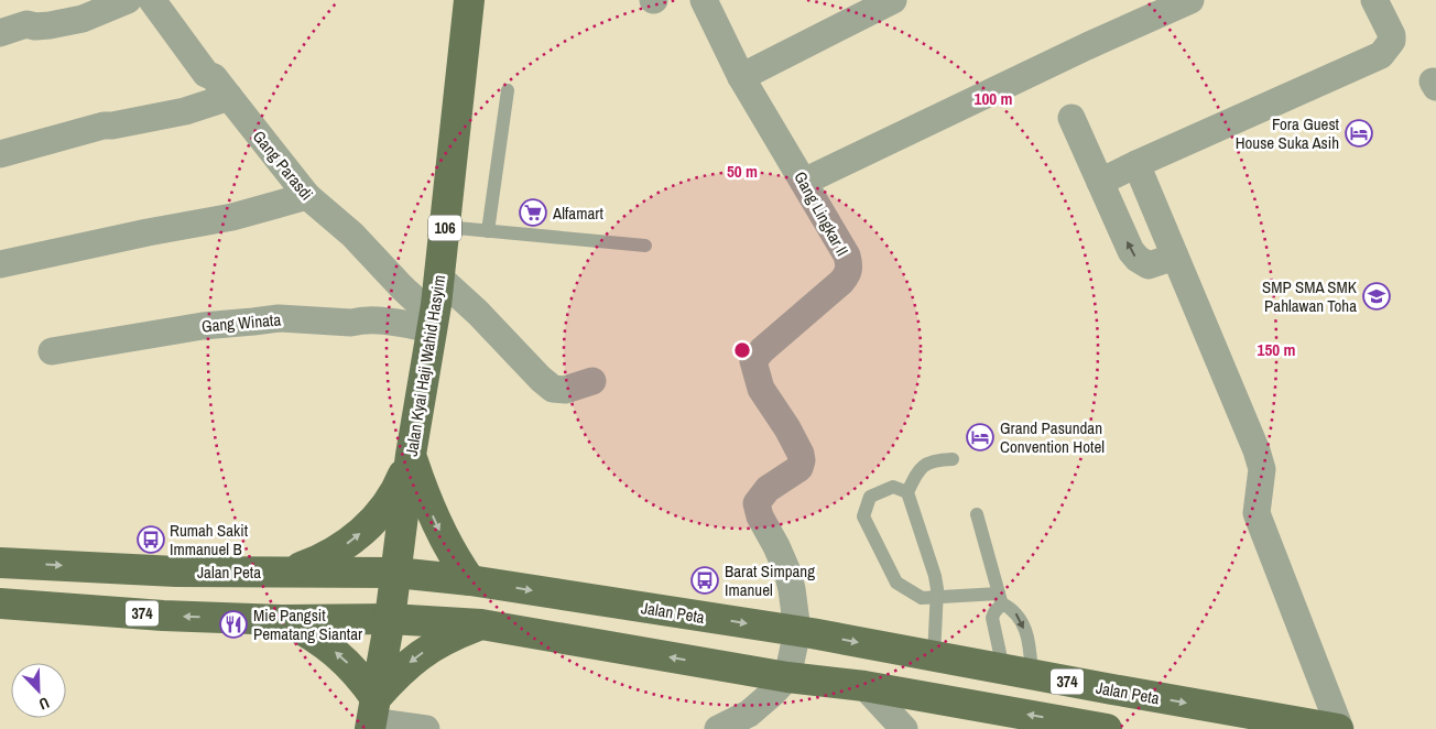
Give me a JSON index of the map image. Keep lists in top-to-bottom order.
{
  "streets": {
    "main road": [
      "106",
      "Jalan Kyai Haji Wahid Hasyim",
      "Jalan Peta",
      "374"
    ],
    "street": ["Gang Parasdi", "Gang Lingkar II", "Gang Winata"]
  },
  "crossings": [
    ["Gang Parasdi", "Gang Winata"],
    ["Gang Parasdi", "Jalan Kyai Haji Wahid Hasyim"],
    ["Gang Lingkar II", "Jalan Peta"],
    ["Gang Lingkar II", "374"],
    ["106", "Jalan Kyai Haji Wahid Hasyim"],
    ["106", "Jalan Peta"],
    ["Gang Winata", "Jalan Kyai Haji Wahid Hasyim"],
    ["Jalan Kyai Haji Wahid Hasyim", "Jalan Peta"],
    ["Jalan Kyai Haji Wahid Hasyim", "374"]
  ],
  "places": {
    "hotel": ["Fora Guest House Suka Asih", "Grand Pasundan Convention Hotel"],
    "supermarket": ["Alfamart"],
    "school or university": ["SMP SMA SMK Pahlawan Toha"],
    "bus stop": ["Rumah Sakit Immanuel B", "Barat Simpang Imanuel"],
    "restaurant": ["Mie Pangsit Pematang Siantar"]
  },
  "north": "bottom right",
  "rings": ["100 m", "50 m", "150 m"]
}
